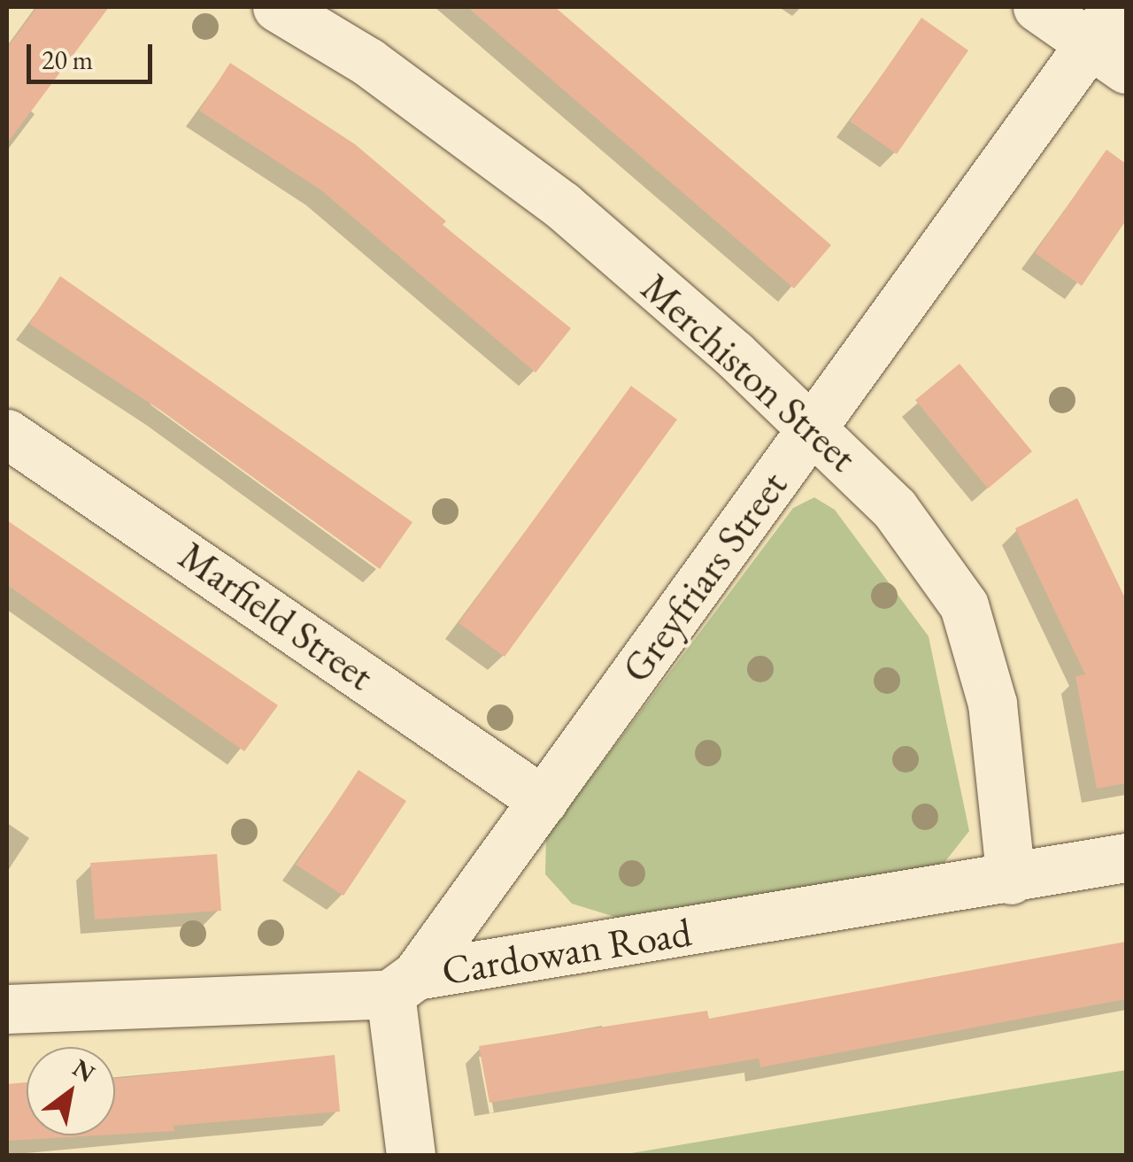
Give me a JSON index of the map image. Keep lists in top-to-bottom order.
{
  "streets": {
    "street": [
      "Merchiston Street",
      "Greyfriars Street",
      "Marfield Street",
      "Cardowan Road"
    ]
  },
  "crossings": [
    ["Merchiston Street", "Greyfriars Street"],
    ["Merchiston Street", "Cardowan Road"],
    ["Greyfriars Street", "Marfield Street"],
    ["Greyfriars Street", "Cardowan Road"]
  ],
  "scale_bar": "20 m",
  "north": "top right"
}
